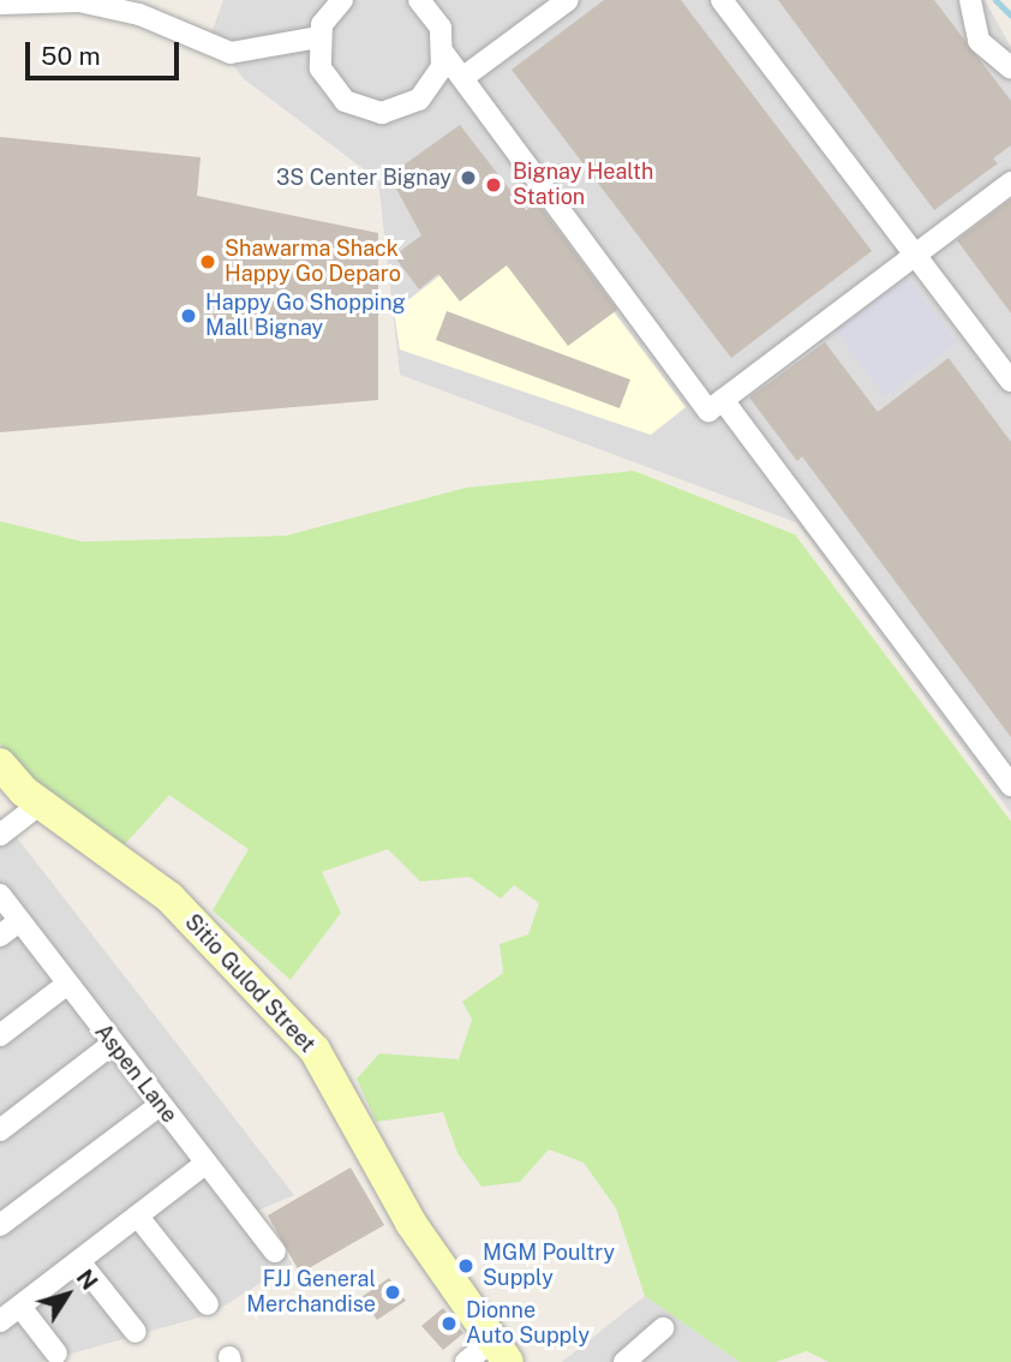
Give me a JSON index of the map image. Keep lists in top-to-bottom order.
{
  "streets": {
    "main road": ["Sitio Gulod Street"],
    "street": ["Aspen Lane"]
  },
  "places": [
    "3S Center Bignay",
    "Bignay Health Station",
    "Shawarma Shack Happy Go Deparo",
    "Happy Go Shopping Mall Bignay",
    "MGM Poultry Supply",
    "FJJ General Merchandise",
    "Dionne Auto Supply"
  ],
  "scale_bar": "50 m",
  "north": "top right"
}
